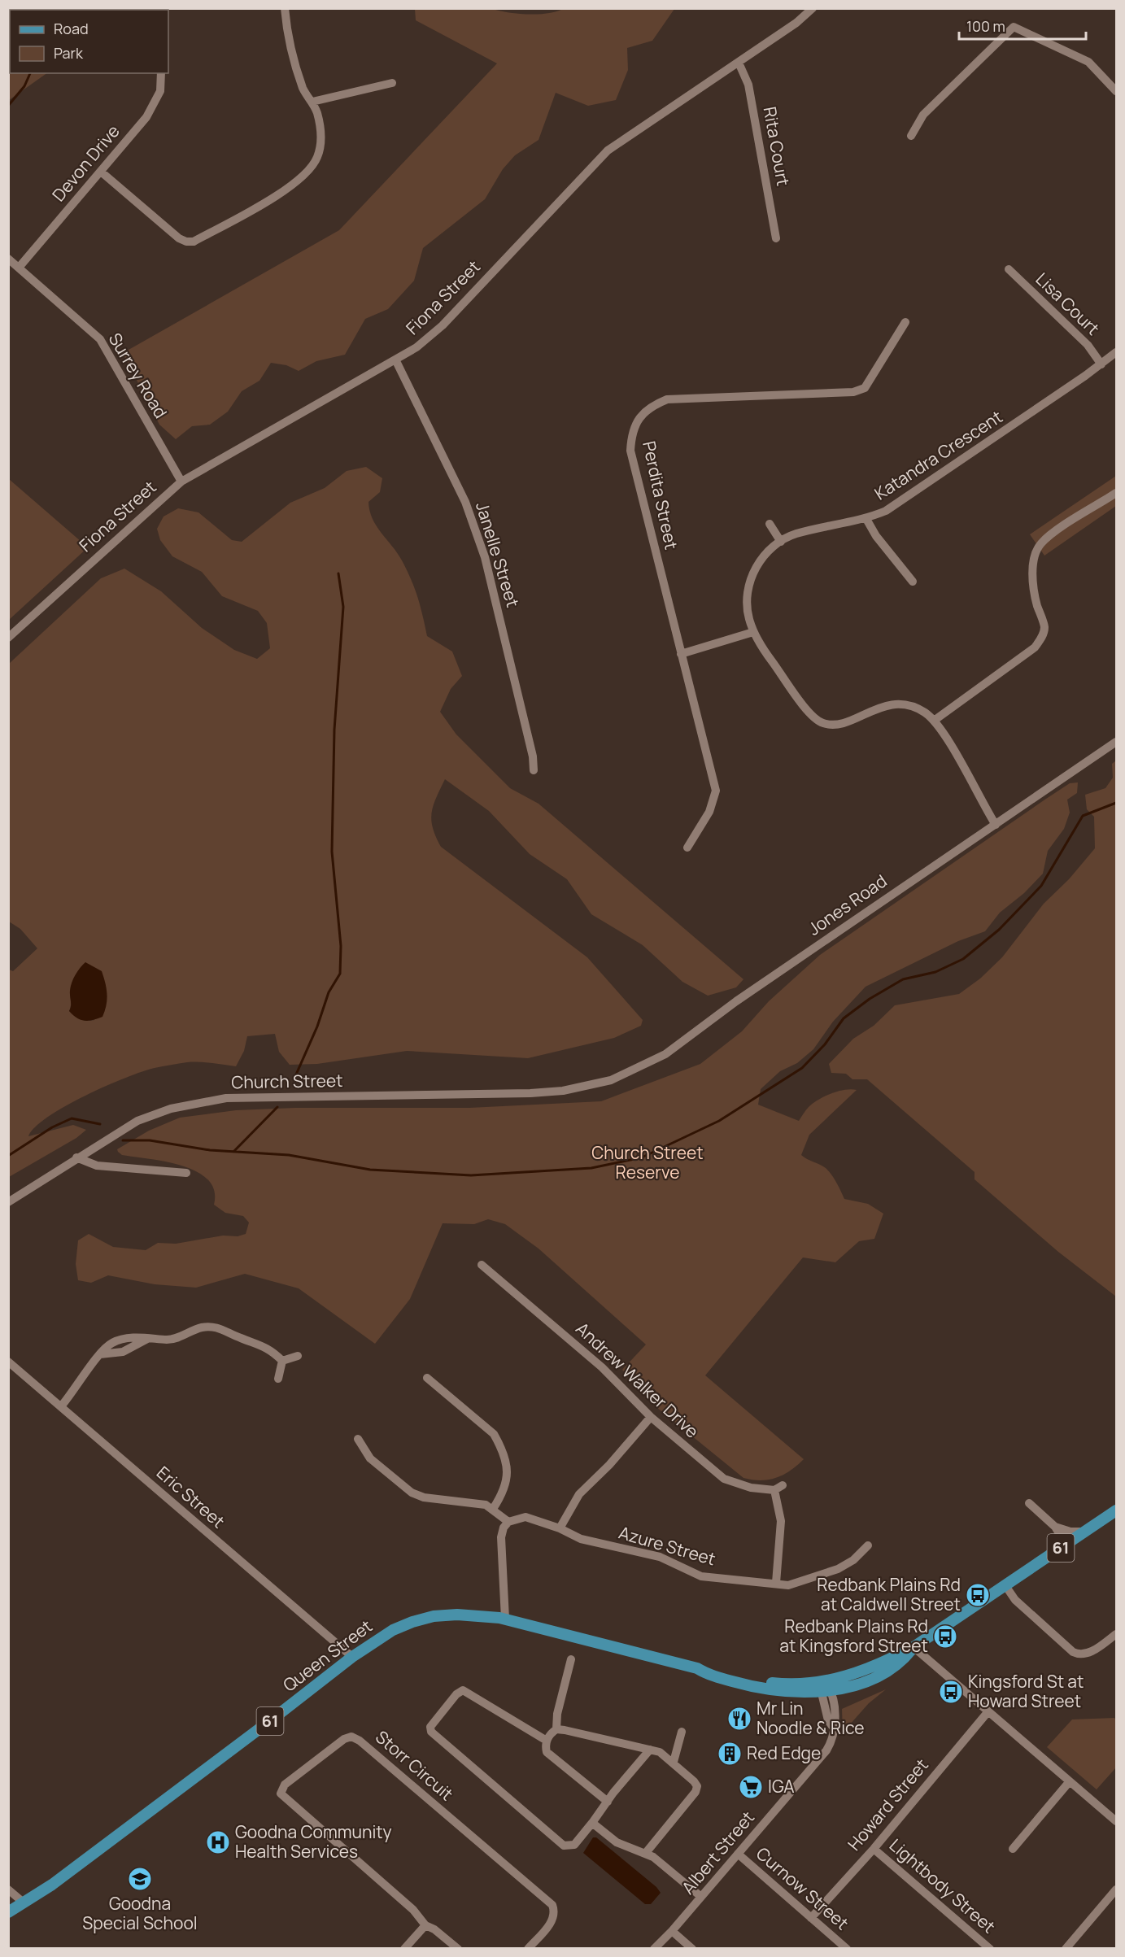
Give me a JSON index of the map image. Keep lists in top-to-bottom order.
{
  "streets": {
    "main road": ["61", "Queen Street"],
    "street": [
      "Rita Court",
      "Devon Drive",
      "Fiona Street",
      "Lisa Court",
      "Surrey Road",
      "Katandra Crescent",
      "Perdita Street",
      "Janelle Street",
      "Jones Road",
      "Church Street",
      "Andrew Walker Drive",
      "Eric Street",
      "Azure Street",
      "Storr Circuit",
      "Howard Street",
      "Albert Street",
      "Lightbody Street",
      "Curnow Street"
    ]
  },
  "crossings": [
    ["Rita Court", "Fiona Street"],
    ["Devon Drive", "Surrey Road"],
    ["Fiona Street", "Surrey Road"],
    ["Fiona Street", "Janelle Street"],
    ["Lisa Court", "Katandra Crescent"],
    ["Katandra Crescent", "Jones Road"],
    ["Jones Road", "Church Street"],
    ["Andrew Walker Drive", "Azure Street"],
    ["Eric Street", "Queen Street"],
    ["61", "Queen Street"],
    ["Queen Street", "Albert Street"],
    ["Howard Street", "Lightbody Street"],
    ["Howard Street", "Curnow Street"],
    ["Albert Street", "Curnow Street"]
  ],
  "parks": ["Church Street Reserve"],
  "places": {
    "bus stop": ["Redbank Plains Rd at Caldwell Street", "Redbank Plains Rd at Kingsford Street", "Kingsford St at Howard Street"],
    "restaurant": ["Mr Lin Noodle & Rice"],
    "building": ["Red Edge"],
    "supermarket": ["IGA"],
    "hospital": ["Goodna Community Health Services"],
    "school or university": ["Goodna Special School"]
  },
  "legend": ["Road", "Park"],
  "scale_bar": "100 m"
}
